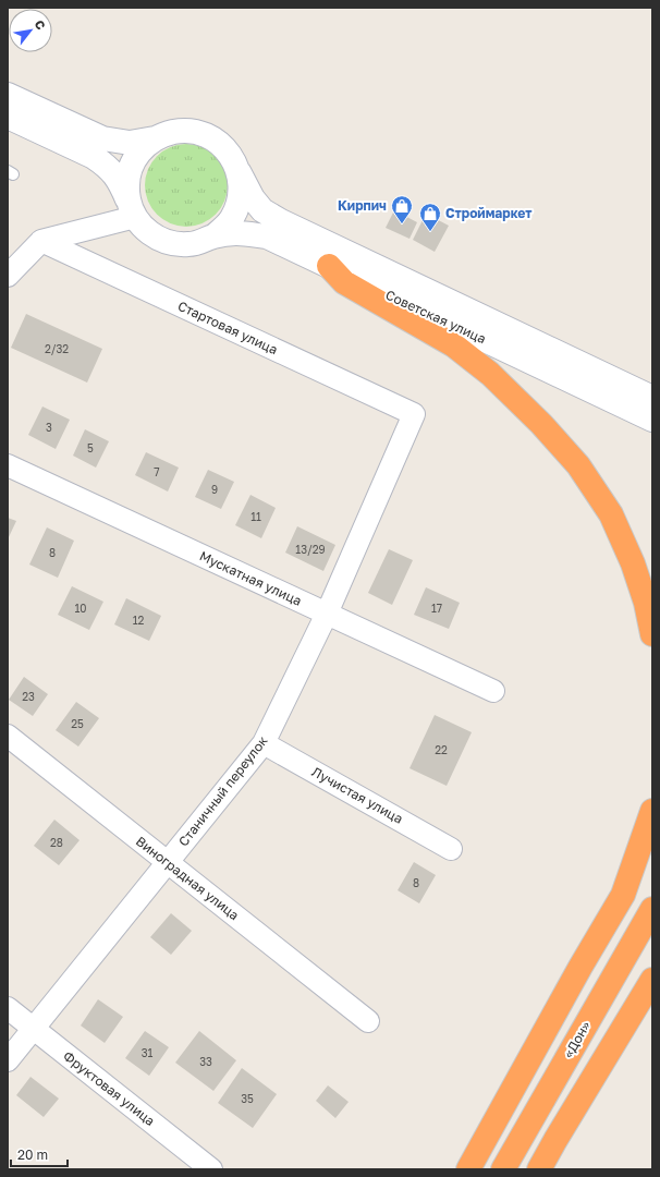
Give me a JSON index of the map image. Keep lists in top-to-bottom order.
{
  "streets": {
    "highway": ["«Дон»"],
    "main road": ["Советская улица"],
    "street": [
      "Стартовая улица",
      "Мускатная улица",
      "Станичный переулок",
      "Лучистая улица",
      "Виноградная улица",
      "Фруктовая улица"
    ]
  },
  "crossings": [
    ["Стартовая улица", "Станичный переулок"],
    ["Мускатная улица", "Станичный переулок"],
    ["Станичный переулок", "Лучистая улица"],
    ["Станичный переулок", "Виноградная улица"],
    ["Станичный переулок", "Фруктовая улица"]
  ],
  "places": {
    "shop": ["Кирпич", "Строймаркет"]
  },
  "house_numbers": [
    "2/32",
    "3",
    "5",
    "7",
    "9",
    "11",
    "13/29",
    "8",
    "10",
    "17",
    "12",
    "23",
    "25",
    "22",
    "28",
    "8",
    "31",
    "33",
    "35"
  ],
  "scale_bar": "20 m",
  "north": "top right"
}
